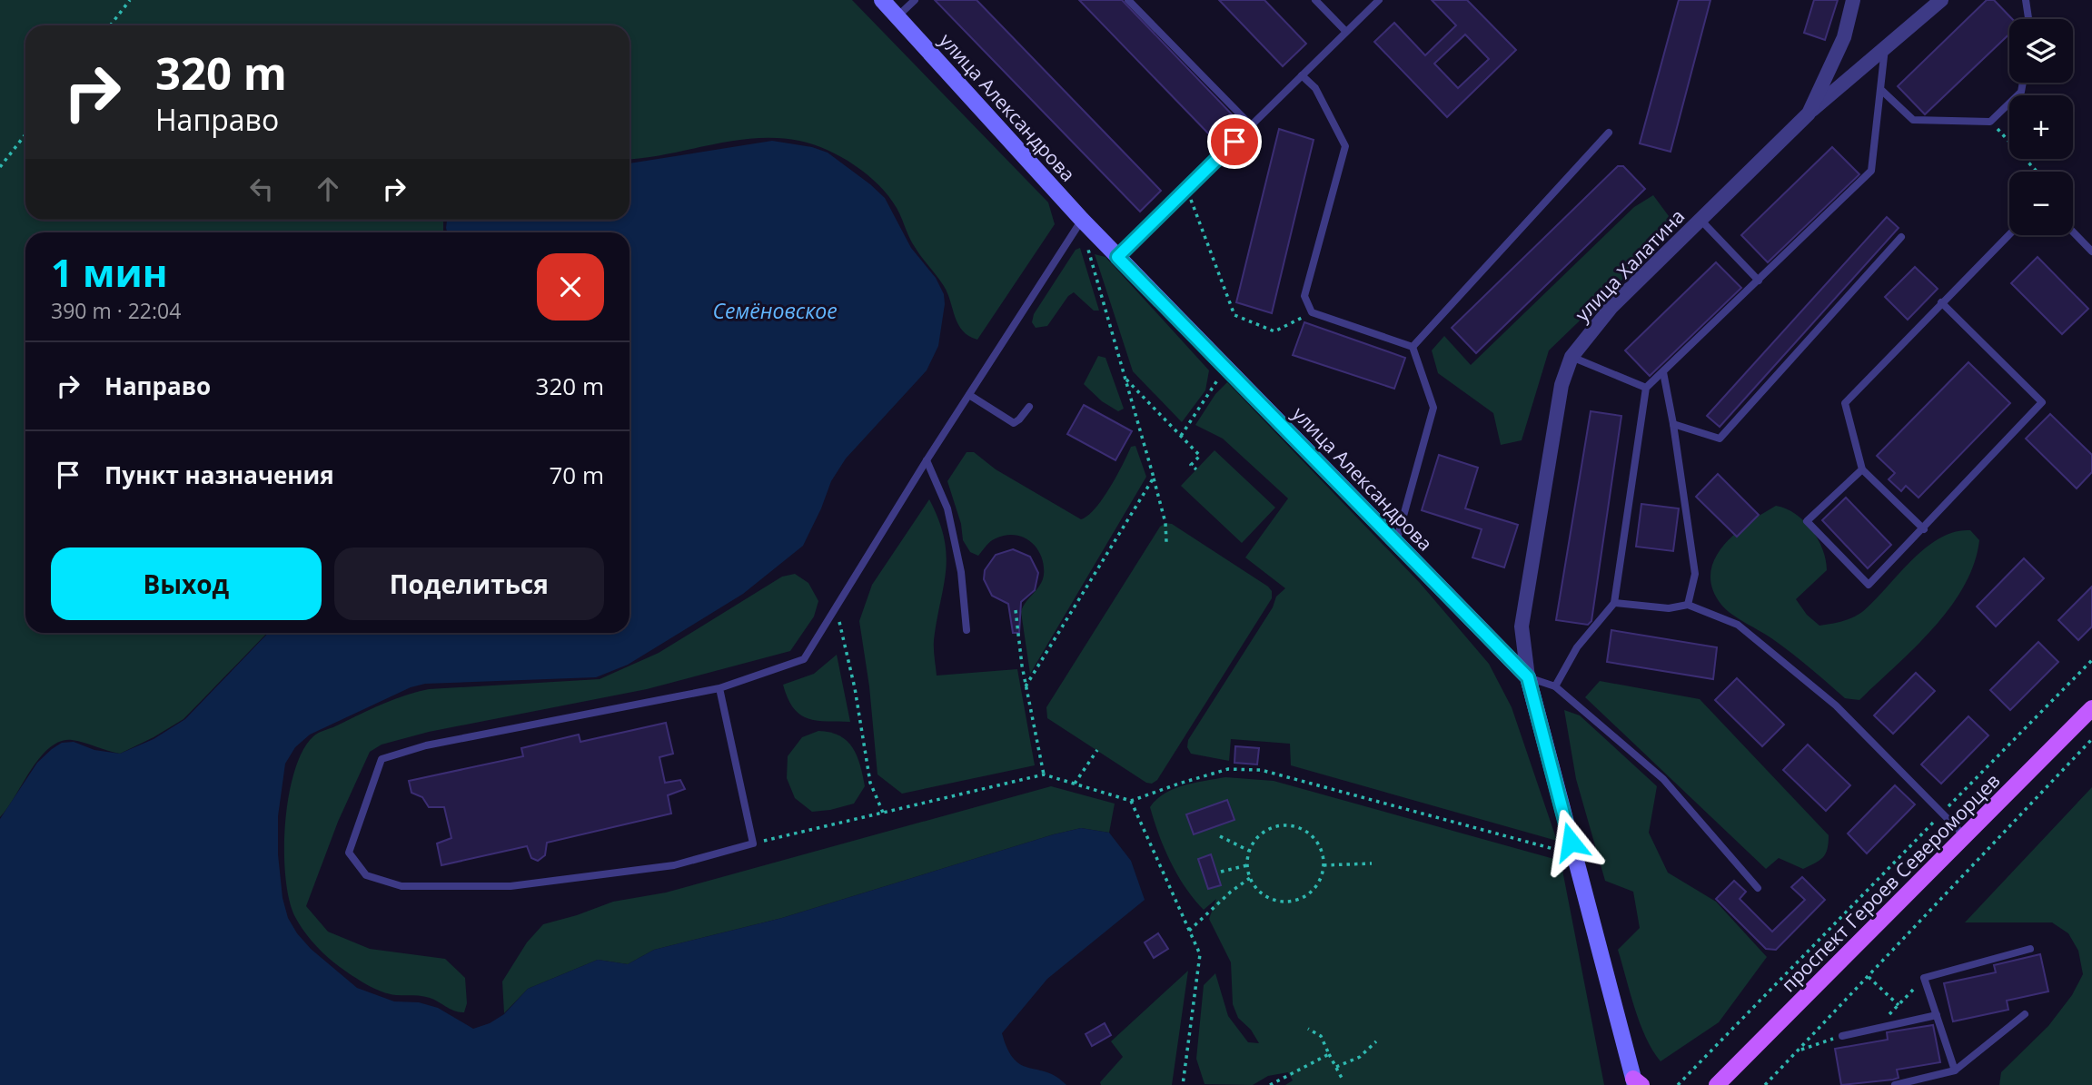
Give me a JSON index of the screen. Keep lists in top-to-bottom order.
{
  "streets": {
    "main road": ["проспект Героев Североморцев"],
    "street": ["улица Александрова", "улица Халатина"]
  },
  "crossings": [
    ["улица Александрова", "улица Халатина"]
  ],
  "water": ["Семёновское"],
  "page": {
    "map_buttons": ["+", "−"],
    "turn": ["320 m", "Направо"],
    "heading": ["1 мин", "390 m · 22:04"],
    "list": [
      {
        "name": "Направо",
        "value": "320 m"
      },
      {
        "name": "Пункт назначения",
        "value": "70 m"
      }
    ],
    "buttons": ["Выход", "Поделиться"]
  }
}
